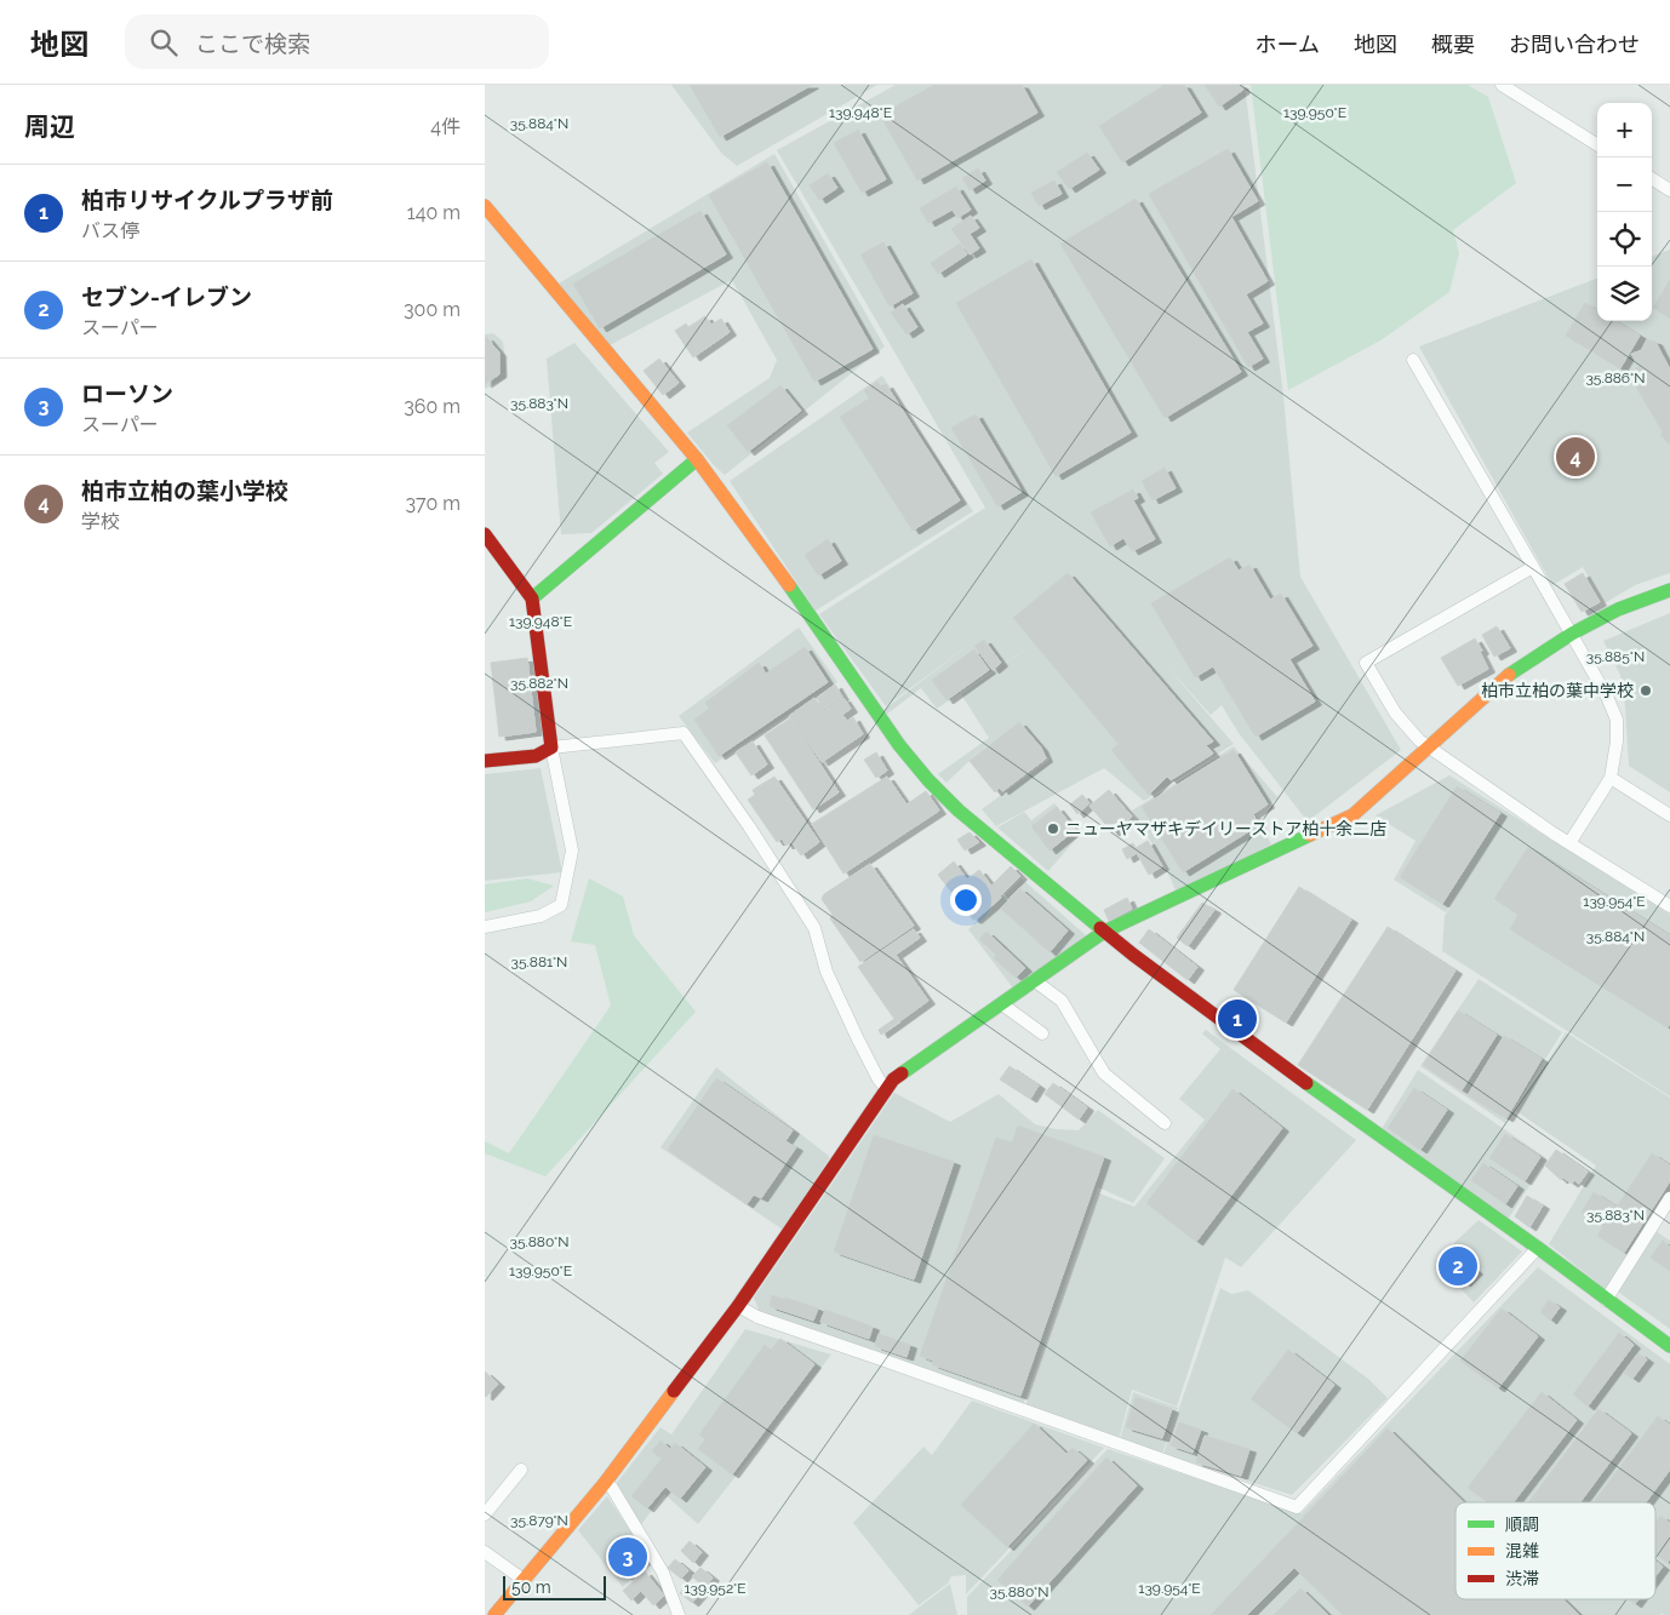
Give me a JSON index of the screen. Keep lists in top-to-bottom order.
{
  "places": ["柏市立柏の葉中学校", "ニューヤマザキデイリーストア柏十余二店"],
  "legend": ["順調", "混雑", "渋滞"],
  "scale_bar": "50 m",
  "page": {
    "header": "地図",
    "search": "ここで検索",
    "nav": [
      "ホーム",
      "地図",
      "概要",
      "お問い合わせ"
    ],
    "heading": ["周辺", "4件"],
    "map_buttons": ["+", "−"],
    "list": [
      {
        "mark": "1",
        "name": "柏市リサイクルプラザ前",
        "note": "バス停",
        "value": "140 m"
      },
      {
        "mark": "2",
        "name": "セブン-イレブン",
        "note": "スーパー",
        "value": "300 m"
      },
      {
        "mark": "3",
        "name": "ローソン",
        "note": "スーパー",
        "value": "360 m"
      },
      {
        "mark": "4",
        "name": "柏市立柏の葉小学校",
        "note": "学校",
        "value": "370 m"
      }
    ],
    "pins": [
      "4",
      "1",
      "2",
      "3"
    ],
    "scale": "50 m"
  },
  "coordinates": [
    "139.948°E",
    "139.950°E",
    "35.884°N",
    "35.886°N",
    "35.883°N",
    "35.885°N",
    "35.882°N",
    "139.954°E",
    "35.881°N",
    "35.880°N",
    "35.879°N",
    "139.952°E"
  ]
}
